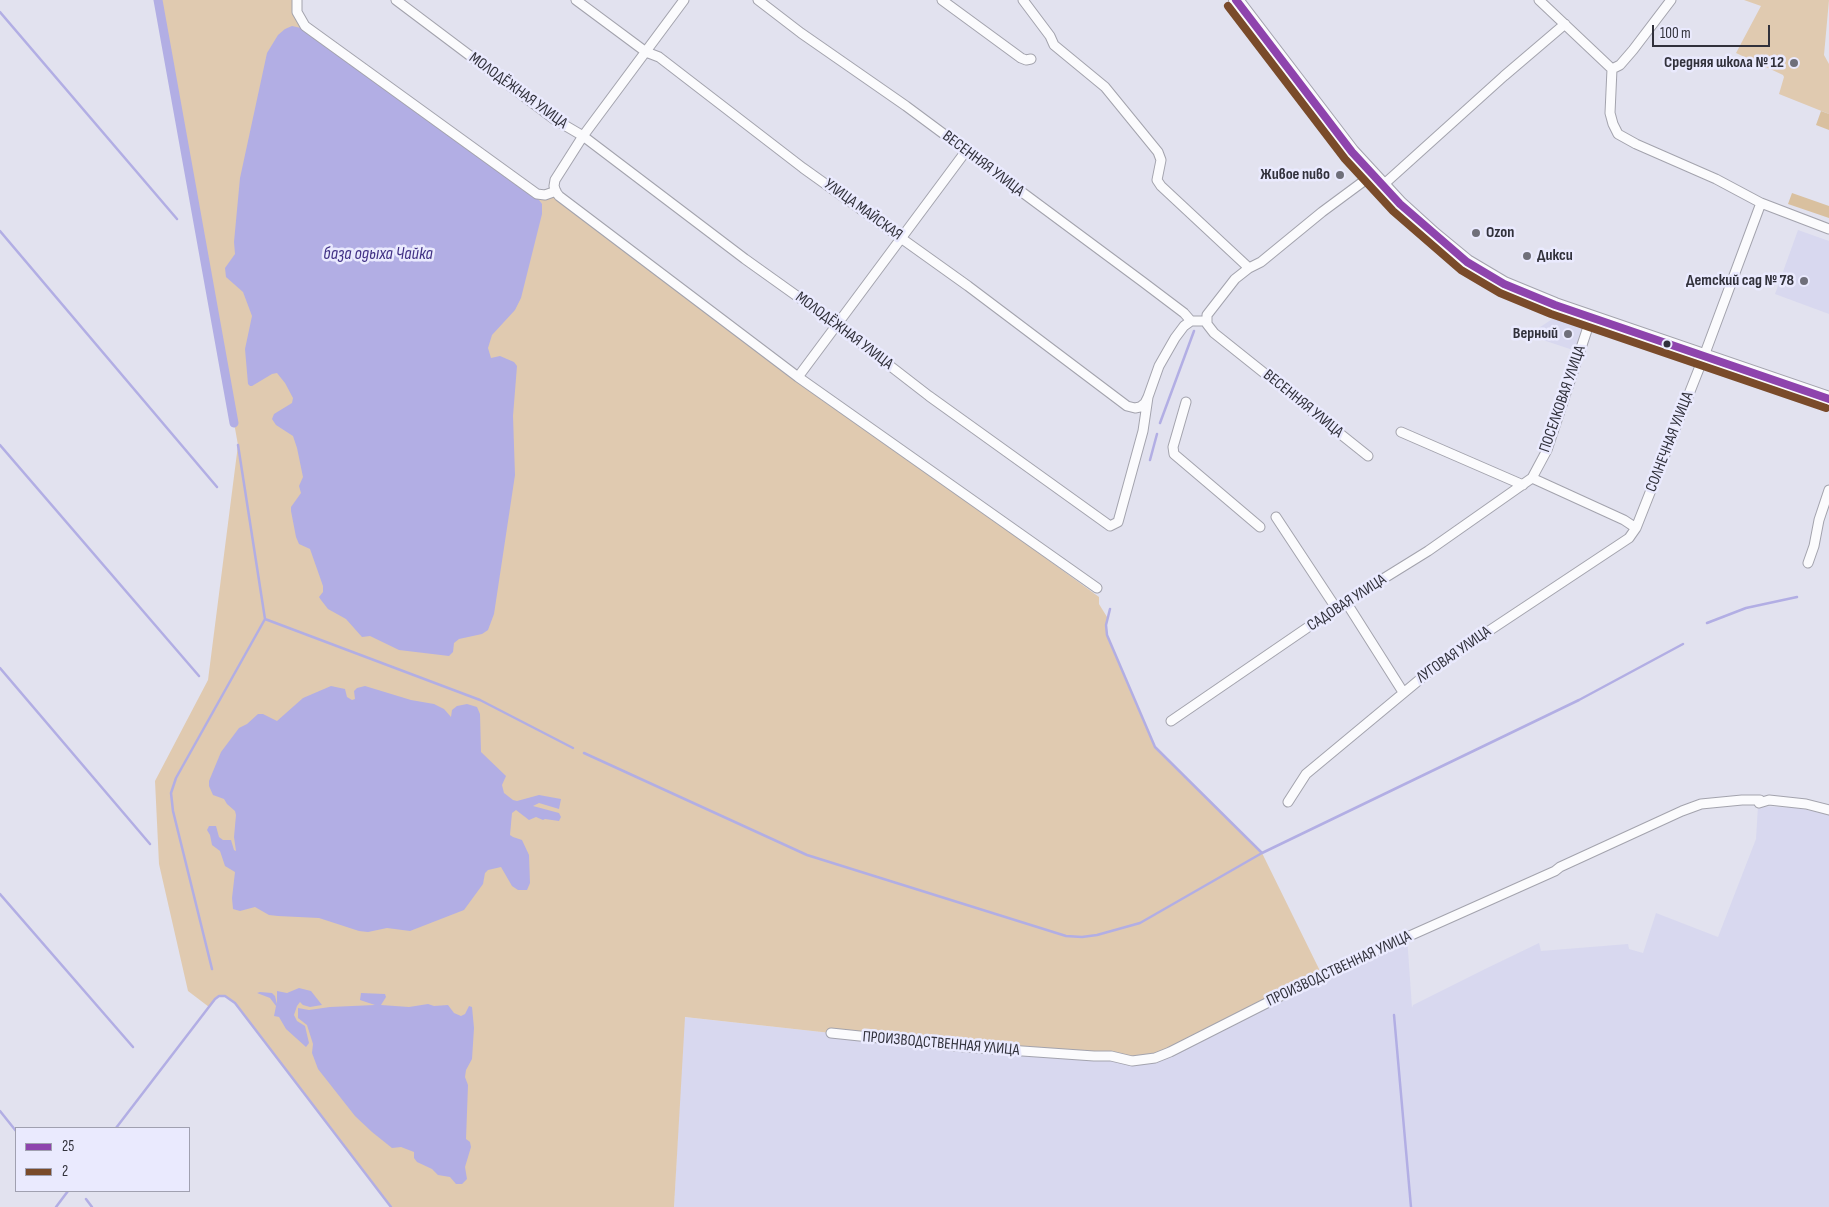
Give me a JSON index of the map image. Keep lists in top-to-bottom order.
{
  "streets": {
    "street": [
      "МОЛОДЁЖНАЯ УЛИЦА",
      "ВЕСЕННЯЯ УЛИЦА",
      "УЛИЦА МАЙСКАЯ",
      "ПОСЕЛКОВАЯ УЛИЦА",
      "СОЛНЕЧНАЯ УЛИЦА",
      "САДОВАЯ УЛИЦА",
      "ЛУГОВАЯ УЛИЦА",
      "ПРОИЗВОДСТВЕННАЯ УЛИЦА"
    ]
  },
  "crossings": [
    ["МОЛОДЁЖНАЯ УЛИЦА", "ВЕСЕННЯЯ УЛИЦА"],
    ["МОЛОДЁЖНАЯ УЛИЦА", "УЛИЦА МАЙСКАЯ"],
    ["ПОСЕЛКОВАЯ УЛИЦА", "САДОВАЯ УЛИЦА"],
    ["СОЛНЕЧНАЯ УЛИЦА", "ЛУГОВАЯ УЛИЦА"]
  ],
  "water": ["база одыха Чайка"],
  "places": [
    "Средняя школа № 12",
    "Живое пиво",
    "Ozon",
    "Дикси",
    "Детский сад № 78",
    "Верный"
  ],
  "lines": ["transit line 25", "transit line 2"],
  "legend": ["25", "2"],
  "scale_bar": "100 m"
}
